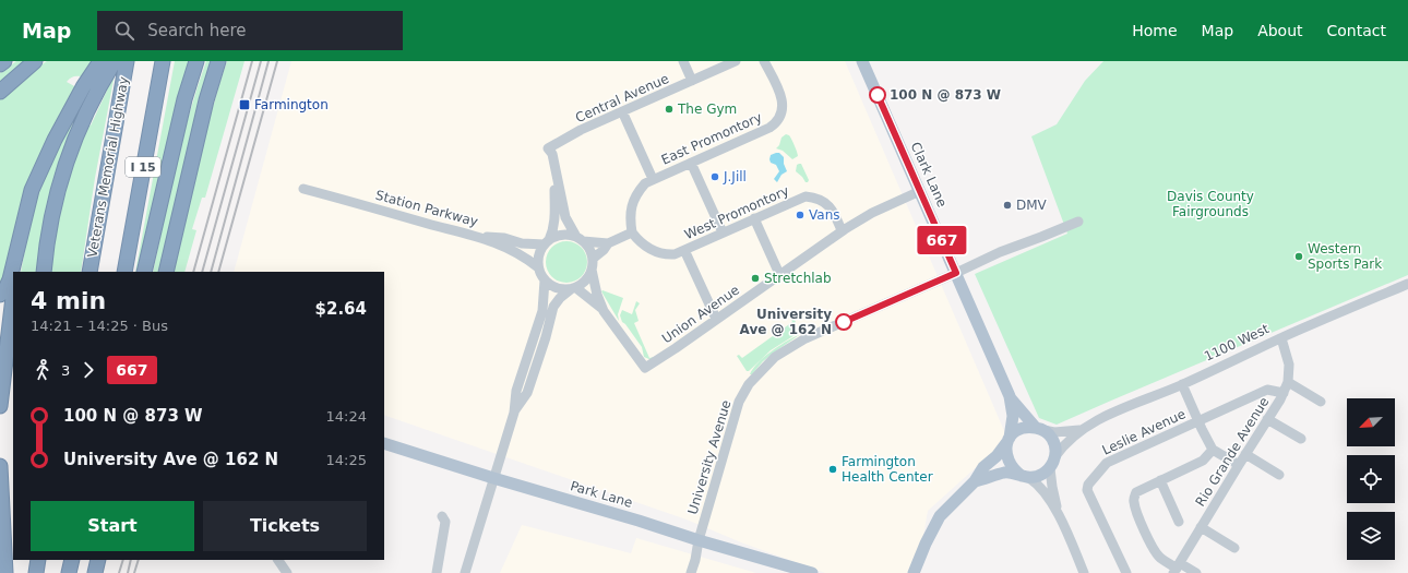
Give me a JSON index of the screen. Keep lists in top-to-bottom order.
{
  "streets": {
    "highway": ["Veterans Memorial Highway", "I 15"],
    "main road": ["Clark Lane", "Park Lane"],
    "street": [
      "Central Avenue",
      "East Promontory",
      "Station Parkway",
      "West Promontory",
      "Union Avenue",
      "1100 West",
      "Leslie Avenue",
      "Rio Grande Avenue",
      "University Avenue"
    ]
  },
  "crossings": [
    ["Central Avenue", "Station Parkway"],
    ["Central Avenue", "Union Avenue"],
    ["East Promontory", "West Promontory"],
    ["Clark Lane", "Union Avenue"],
    ["Clark Lane", "1100 West"],
    ["Clark Lane", "University Avenue"],
    ["Station Parkway", "Union Avenue"],
    ["West Promontory", "Union Avenue"],
    ["1100 West", "Rio Grande Avenue"],
    ["Leslie Avenue", "Rio Grande Avenue"],
    ["University Avenue", "Park Lane"]
  ],
  "parks": ["Davis County Fairgrounds"],
  "places": {
    "other": [
      "100 N @ 873 W",
      "The Gym",
      "J.Jill",
      "DMV",
      "Vans",
      "Western Sports Park",
      "Stretchlab",
      "University Ave @ 162 N",
      "Farmington Health Center"
    ],
    "transit": ["Farmington"]
  },
  "lines": ["bus line 667"],
  "north": "bottom left",
  "page": {
    "header": "Map",
    "search": "Search here",
    "nav": [
      "Home",
      "Map",
      "About",
      "Contact"
    ],
    "on_map": "667",
    "heading": ["4 min", "14:21 – 14:25 · Bus", "$2.64"],
    "legs": ["3", "667"],
    "list": [
      {
        "name": "100 N @ 873 W",
        "value": "14:24"
      },
      {
        "name": "University Ave @ 162 N",
        "value": "14:25"
      }
    ],
    "buttons": ["Start", "Tickets"]
  }
}
